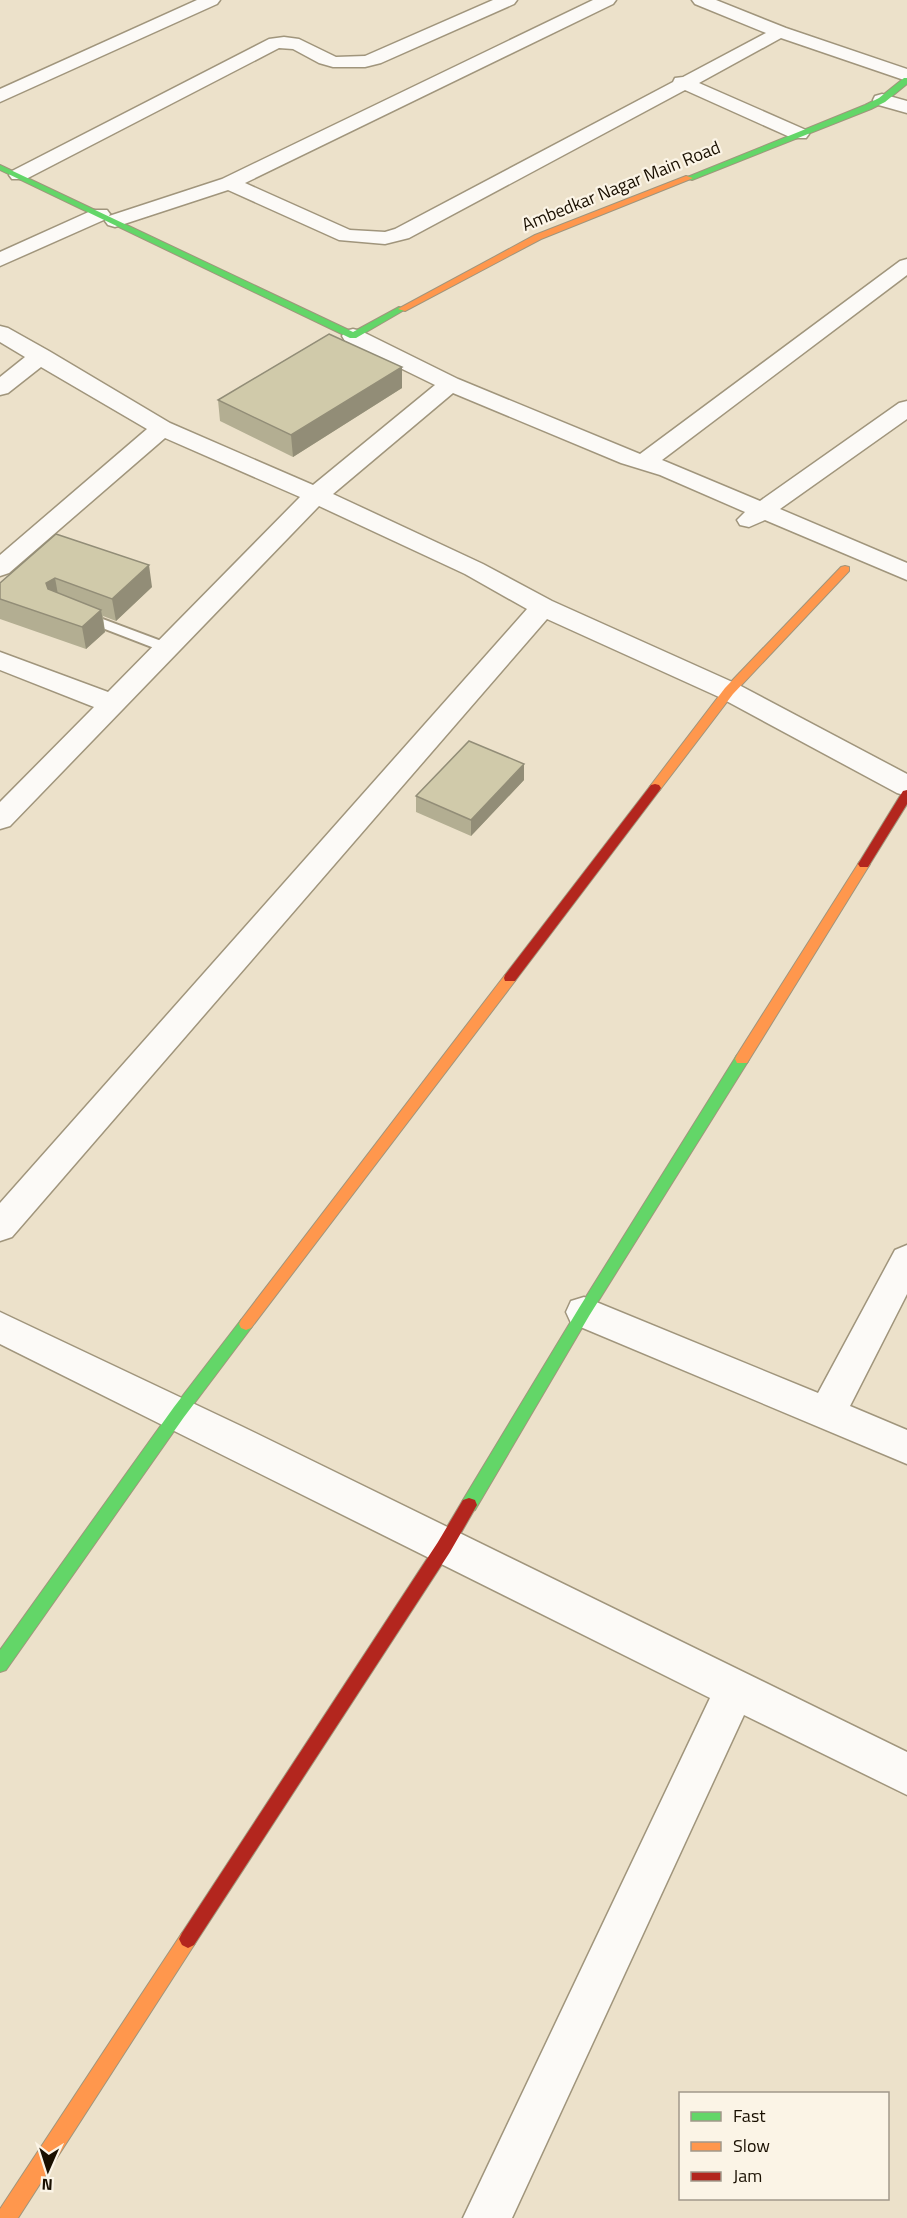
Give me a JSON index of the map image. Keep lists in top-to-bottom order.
{
  "streets": {
    "street": ["Ambedkar Nagar Main Road"]
  },
  "legend": ["Fast", "Slow", "Jam"],
  "north": "bottom"
}
